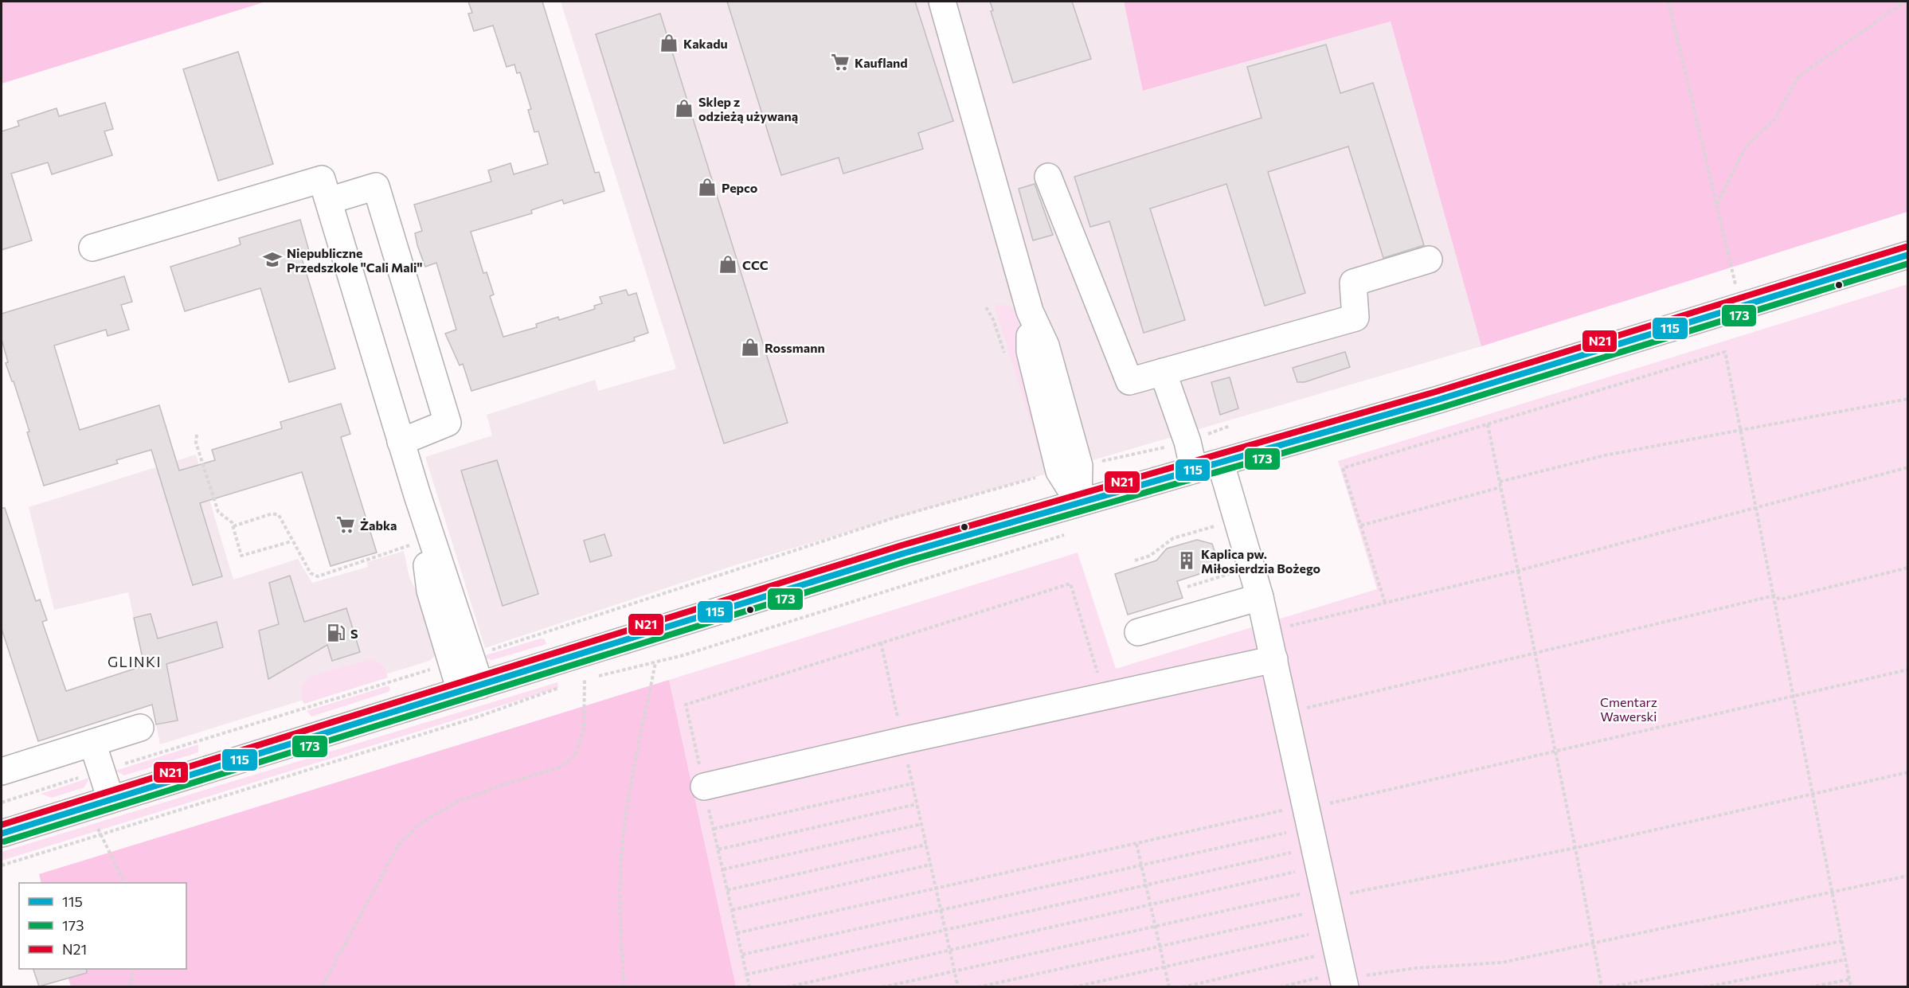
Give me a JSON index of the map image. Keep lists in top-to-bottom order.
{
  "districts": ["GLINKI"],
  "parks": ["Cmentarz Wawerski"],
  "places": {
    "shop": [
      "Kakadu",
      "Sklep z odzieżą używaną",
      "Pepco",
      "CCC",
      "Rossmann"
    ],
    "supermarket": ["Kaufland", "Żabka"],
    "school or university": ["Niepubliczne Przedszkole \"Cali Mali\""],
    "building": ["Kaplica pw. Miłosierdzia Bożego"],
    "fuel station": ["S"]
  },
  "lines": ["transit line N21", "transit line 115", "transit line 173"],
  "legend": ["115", "173", "N21"]
}
